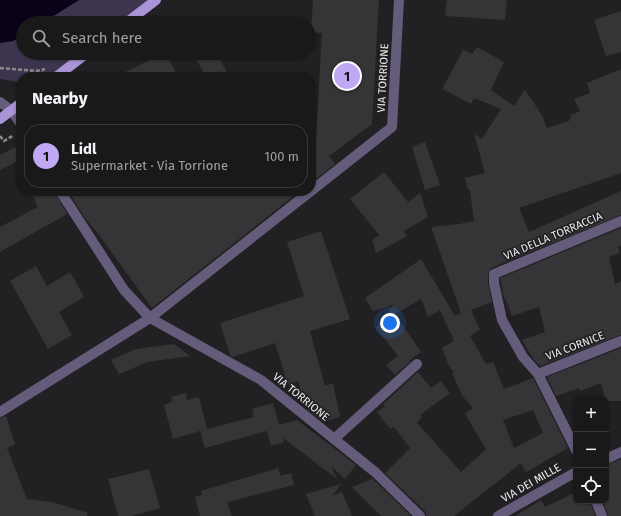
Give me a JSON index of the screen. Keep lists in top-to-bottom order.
{
  "streets": {
    "street": [
      "VIA TORRIONE",
      "VIA DELLA TORRACCIA",
      "VIA CORNICE",
      "VIA DEI MILLE"
    ]
  },
  "crossings": [
    ["VIA DELLA TORRACCIA", "VIA CORNICE"]
  ],
  "page": {
    "search": "Search here",
    "pins": "1",
    "heading": "Nearby",
    "list": [
      {
        "mark": "1",
        "name": "Lidl",
        "note": "Supermarket · Via Torrione",
        "value": "100 m"
      }
    ],
    "map_buttons": ["+", "−"]
  }
}
